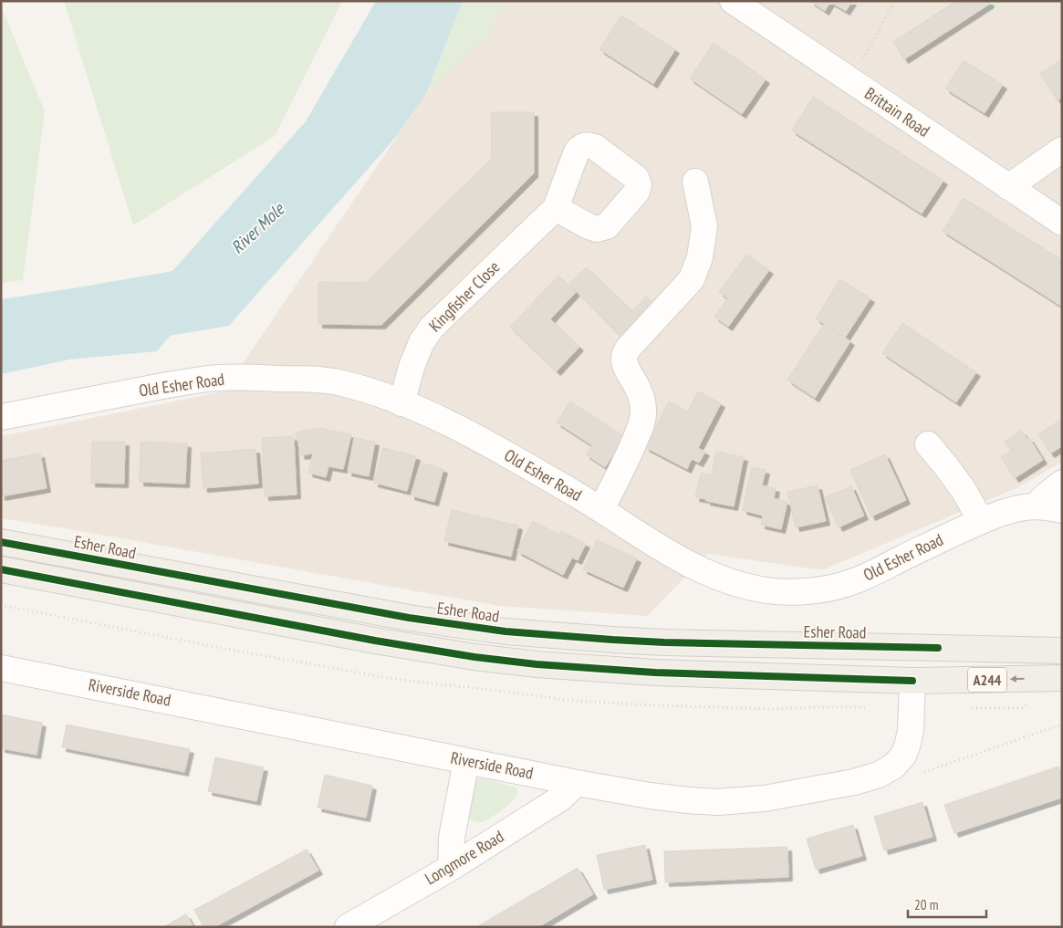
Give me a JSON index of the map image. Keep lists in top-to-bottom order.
{
  "streets": {
    "main road": ["Esher Road", "A244"],
    "street": [
      "Brittain Road",
      "Kingfisher Close",
      "Old Esher Road",
      "Riverside Road",
      "Longmore Road"
    ]
  },
  "crossings": [
    ["Kingfisher Close", "Old Esher Road"],
    ["A244", "Riverside Road"],
    ["Riverside Road", "Longmore Road"]
  ],
  "water": ["River Mole"],
  "scale_bar": "20 m"
}
